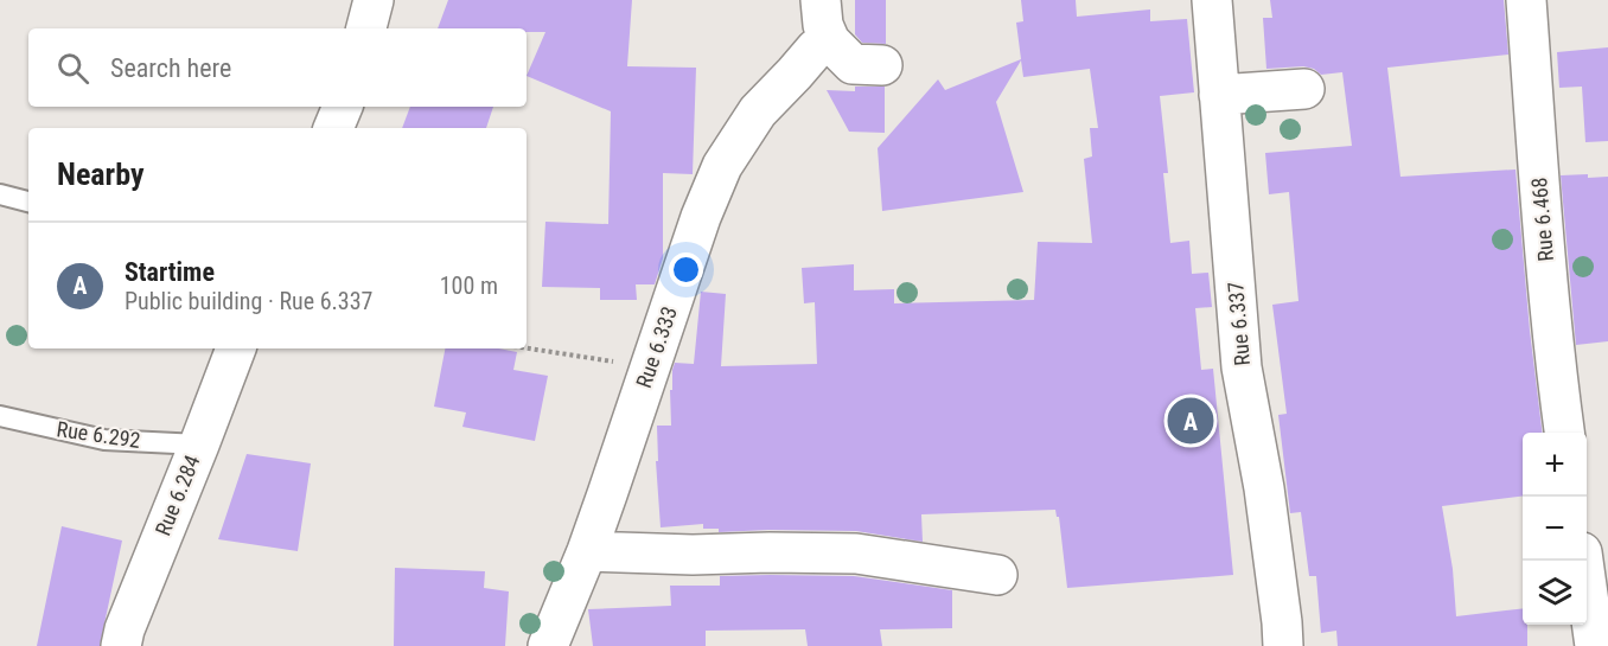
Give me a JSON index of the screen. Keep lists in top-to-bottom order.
{
  "streets": {
    "street": [
      "Rue 6.468",
      "Rue 6.337",
      "Rue 6.333",
      "Rue 6.284"
    ],
    "lane": ["Rue 6.292"]
  },
  "crossings": [
    ["Rue 6.292", "Rue 6.284"]
  ],
  "page": {
    "search": "Search here",
    "heading": "Nearby",
    "list": [
      {
        "mark": "A",
        "name": "Startime",
        "note": "Public building · Rue 6.337",
        "value": "100 m"
      }
    ],
    "pins": "A",
    "map_buttons": ["+", "−"]
  }
}
